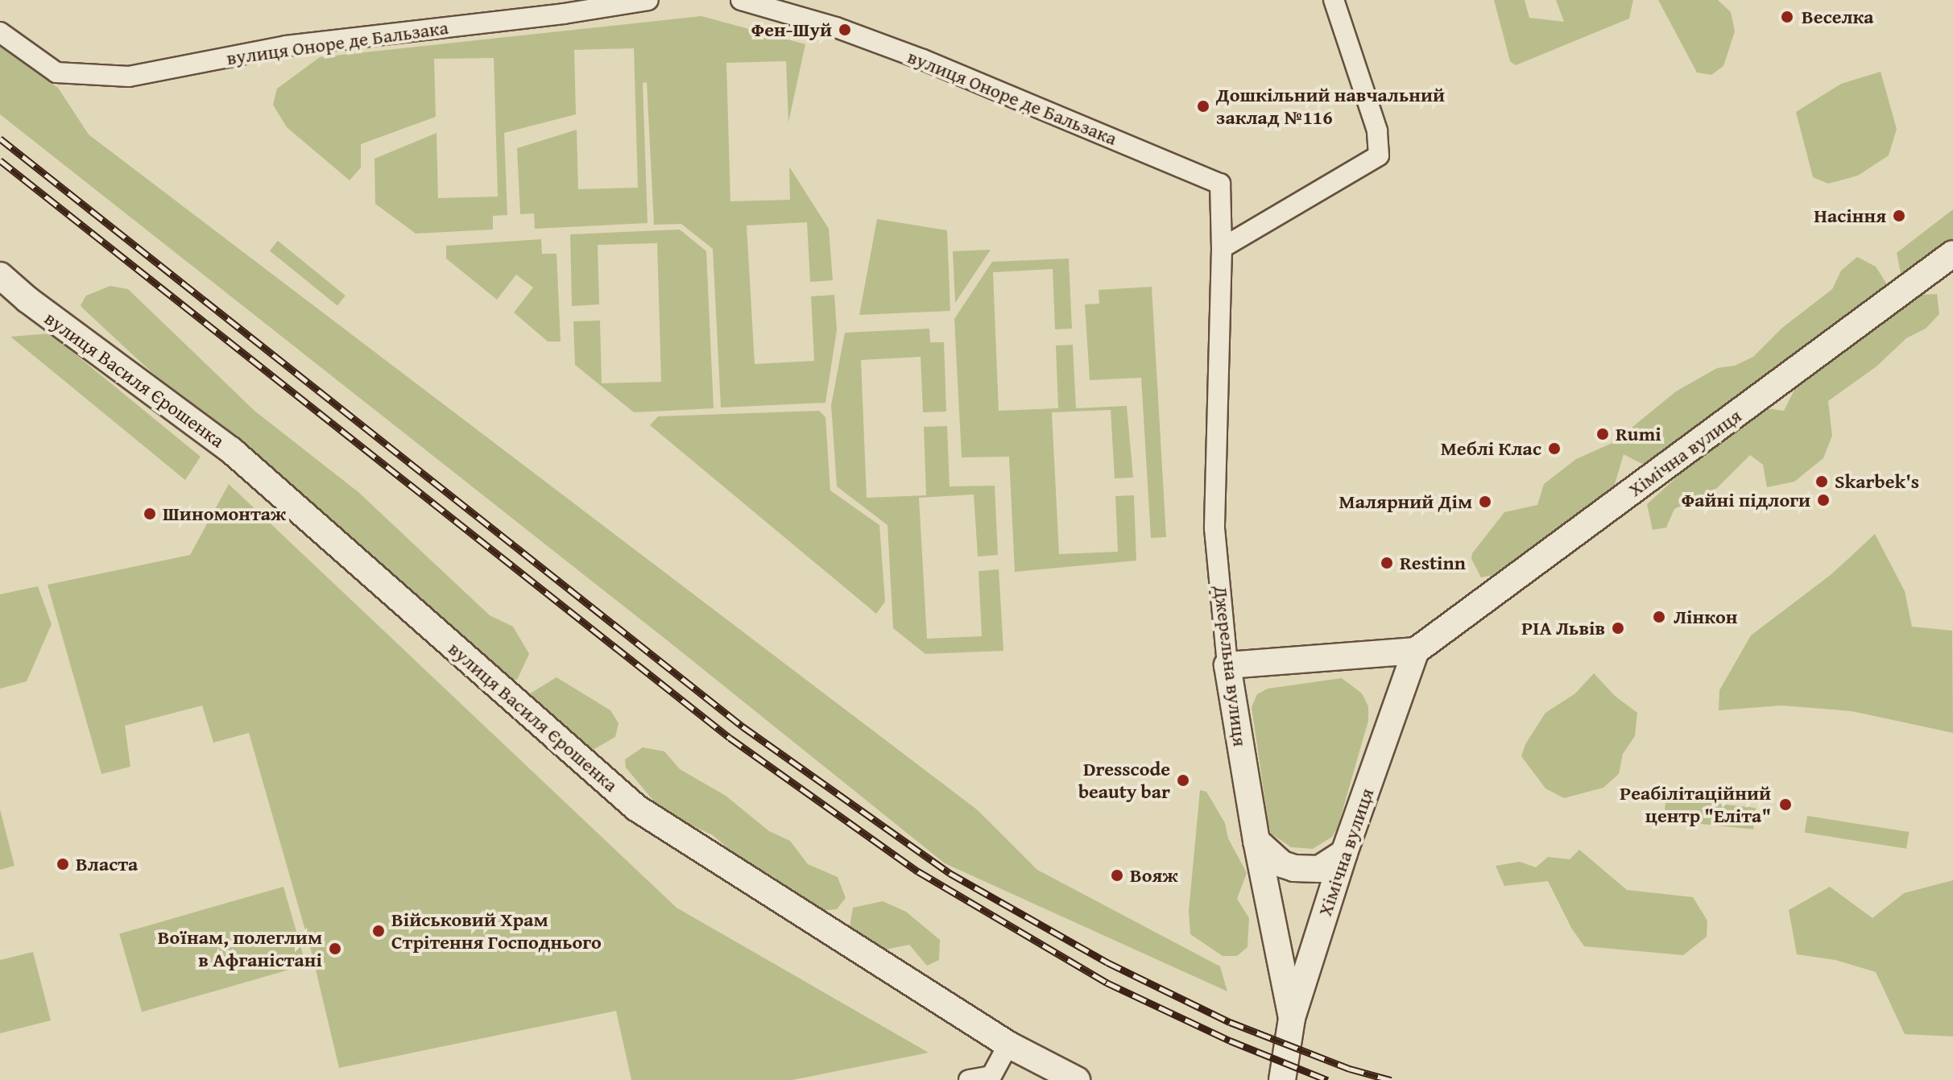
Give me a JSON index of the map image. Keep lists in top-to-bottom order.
{
  "streets": {
    "street": [
      "вулиця Оноре де Бальзака",
      "вулиця Василя Єрошенка",
      "Хімічна вулиця",
      "Джерельна вулиця"
    ]
  },
  "crossings": [
    ["вулиця Оноре де Бальзака", "Джерельна вулиця"],
    ["Хімічна вулиця", "Джерельна вулиця"]
  ],
  "places": [
    "Веселка",
    "Фен-Шуй",
    "Дошкільний навчальний заклад №116",
    "Насіння",
    "Rumi",
    "Меблі Клас",
    "Skarbek's",
    "Файні підлоги",
    "Малярний Дім",
    "Шиномонтаж",
    "Restinn",
    "Лінкон",
    "РІА Львів",
    "Dresscode beauty bar",
    "Реабілітаційний центр \"Еліта\"",
    "Власта",
    "Вояж",
    "Військовий Храм Стрітення Господнього",
    "Воїнам, полеглим в Афганістані"
  ]
}
